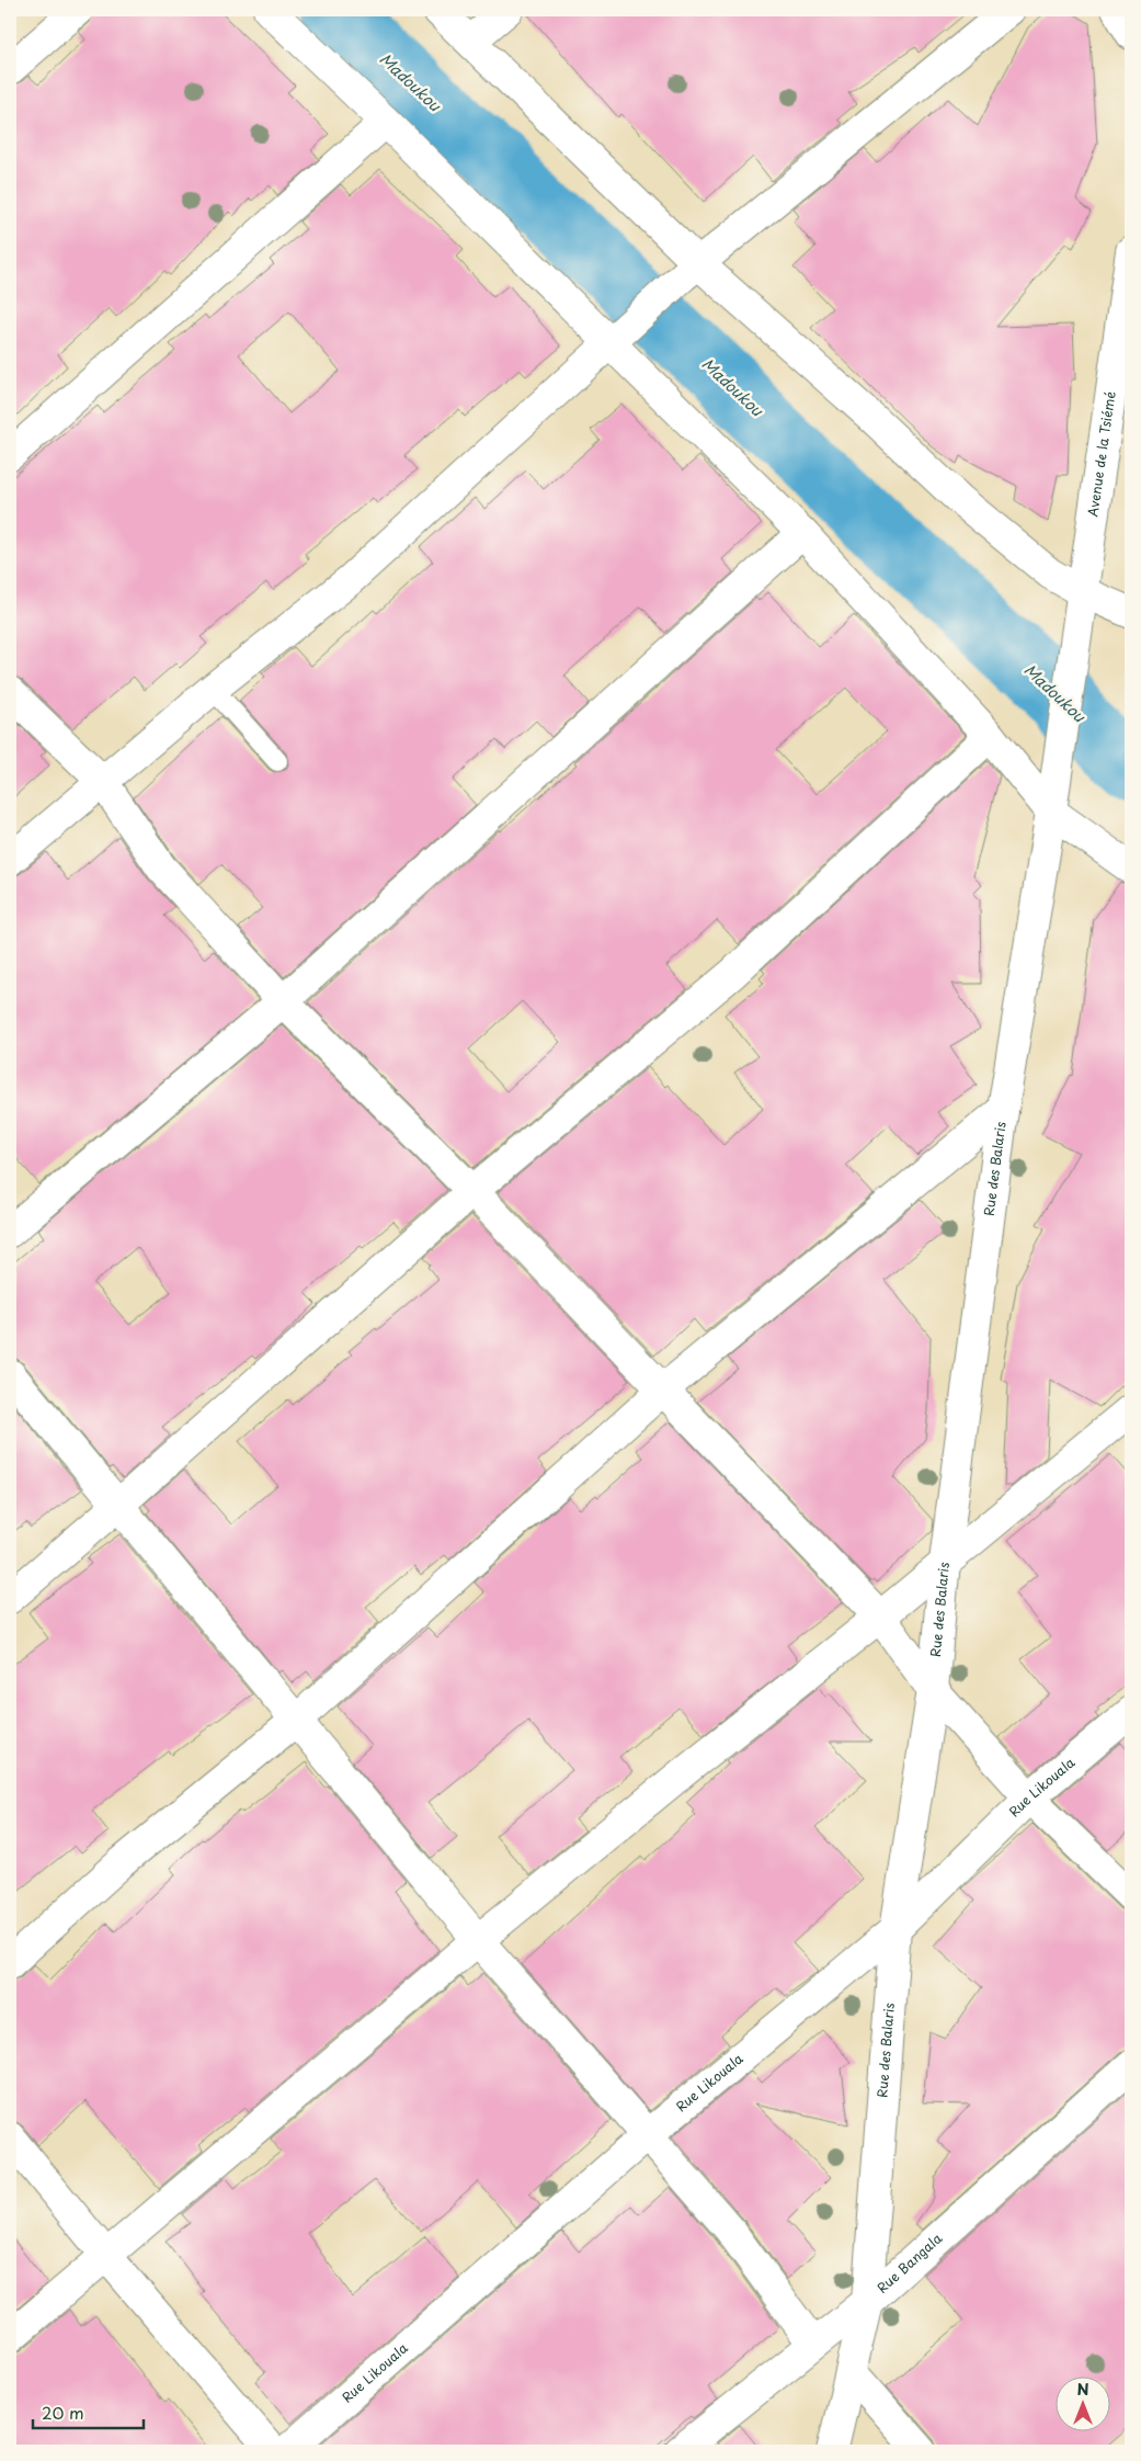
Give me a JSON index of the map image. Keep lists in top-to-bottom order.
{
  "streets": {
    "street": [
      "Avenue de la Tsiémé",
      "Rue des Balaris",
      "Rue Likouala",
      "Rue Bangala"
    ]
  },
  "crossings": [
    ["Avenue de la Tsiémé", "Rue des Balaris"],
    ["Rue des Balaris", "Rue Likouala"],
    ["Rue des Balaris", "Rue Bangala"]
  ],
  "water": ["Madoukou"],
  "scale_bar": "20 m",
  "north": "top"
}
